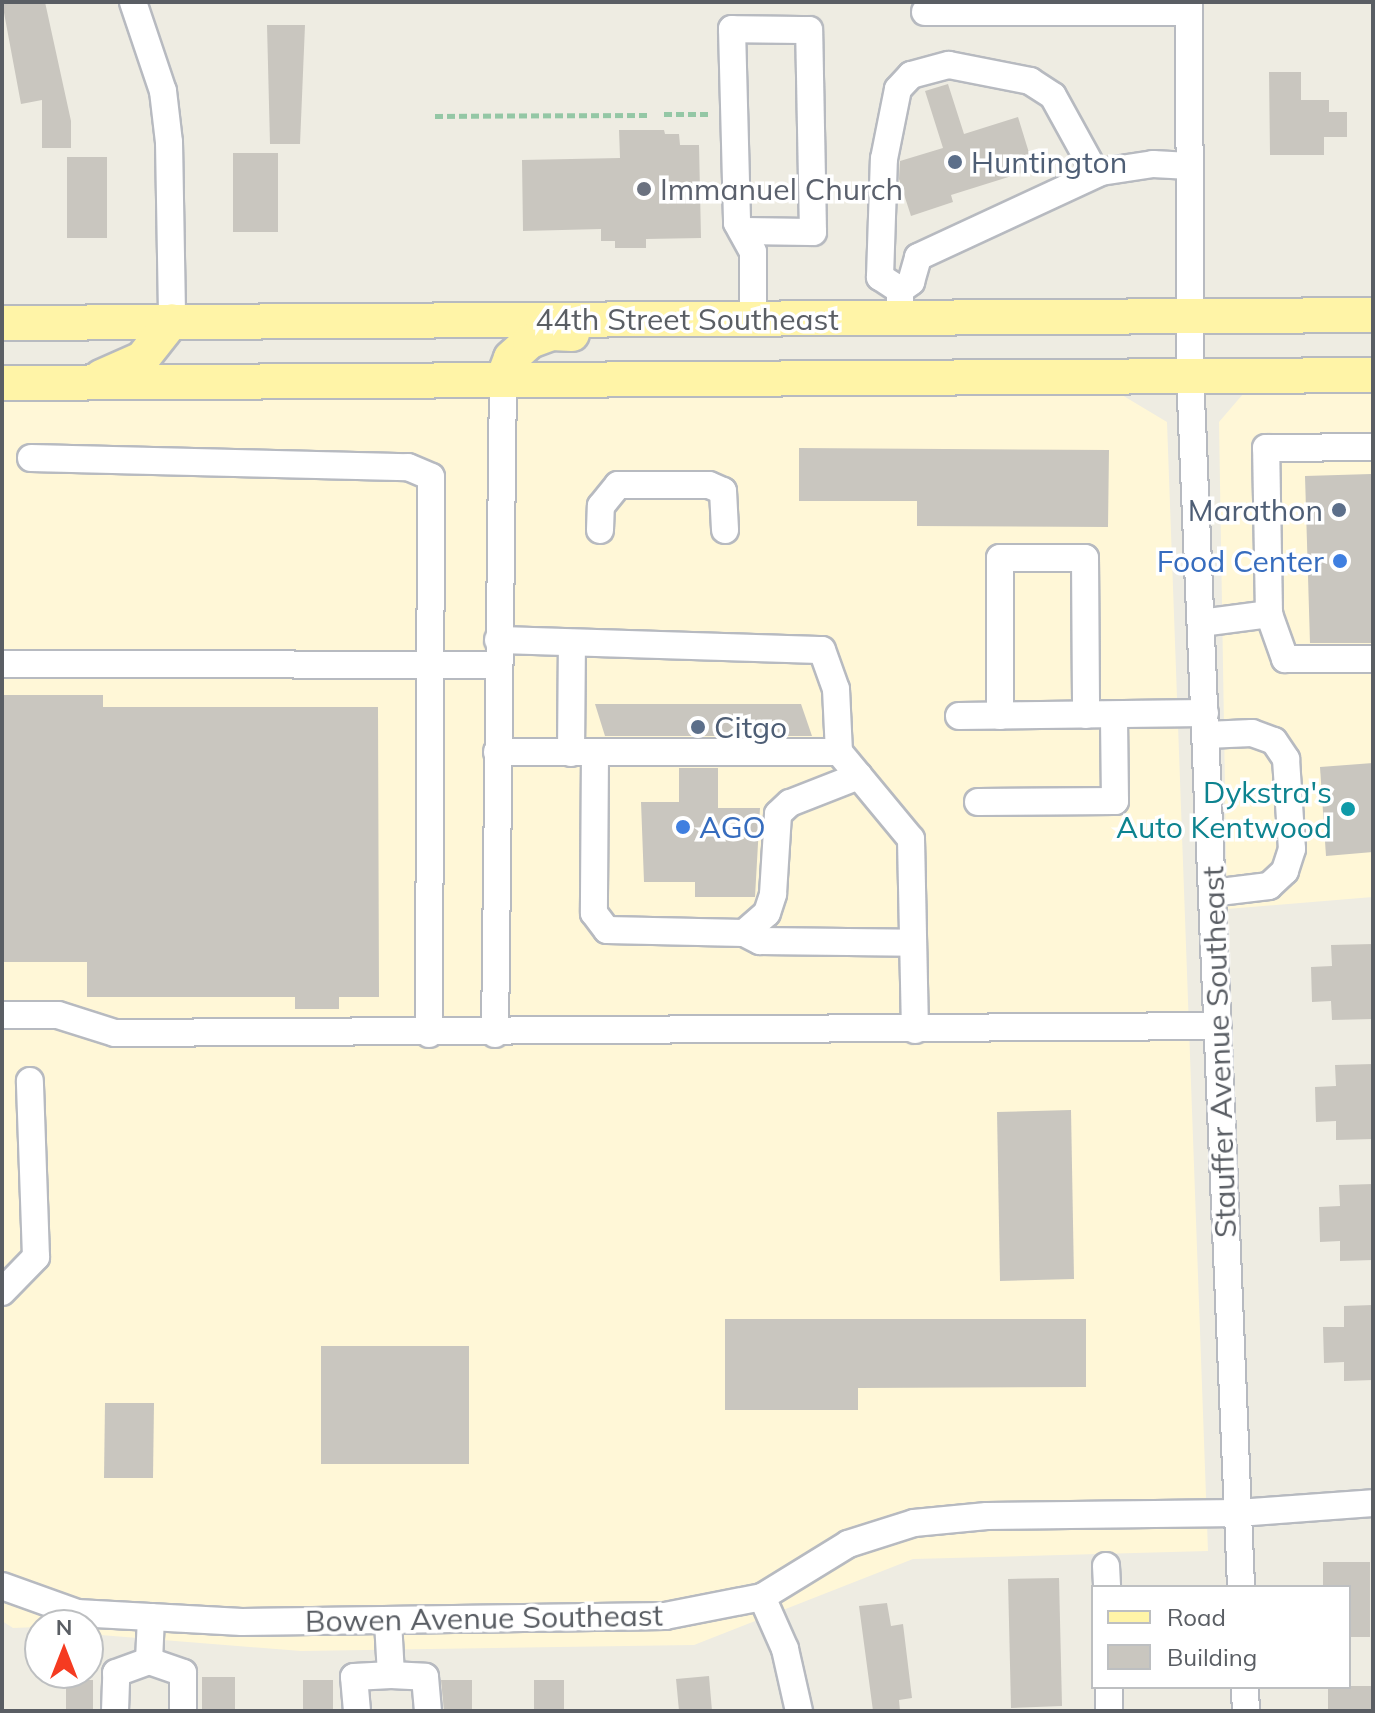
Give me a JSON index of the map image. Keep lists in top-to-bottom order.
{
  "streets": {
    "main road": ["44th Street Southeast"],
    "street": ["Stauffer Avenue Southeast", "Bowen Avenue Southeast"]
  },
  "crossings": [
    ["44th Street Southeast", "Stauffer Avenue Southeast"],
    ["Stauffer Avenue Southeast", "Bowen Avenue Southeast"]
  ],
  "places": [
    "Huntington",
    "Immanuel Church",
    "Marathon",
    "Food Center",
    "Citgo",
    "Dykstra's Auto Kentwood",
    "AGO"
  ],
  "legend": ["Road", "Building"],
  "north": "top"
}
